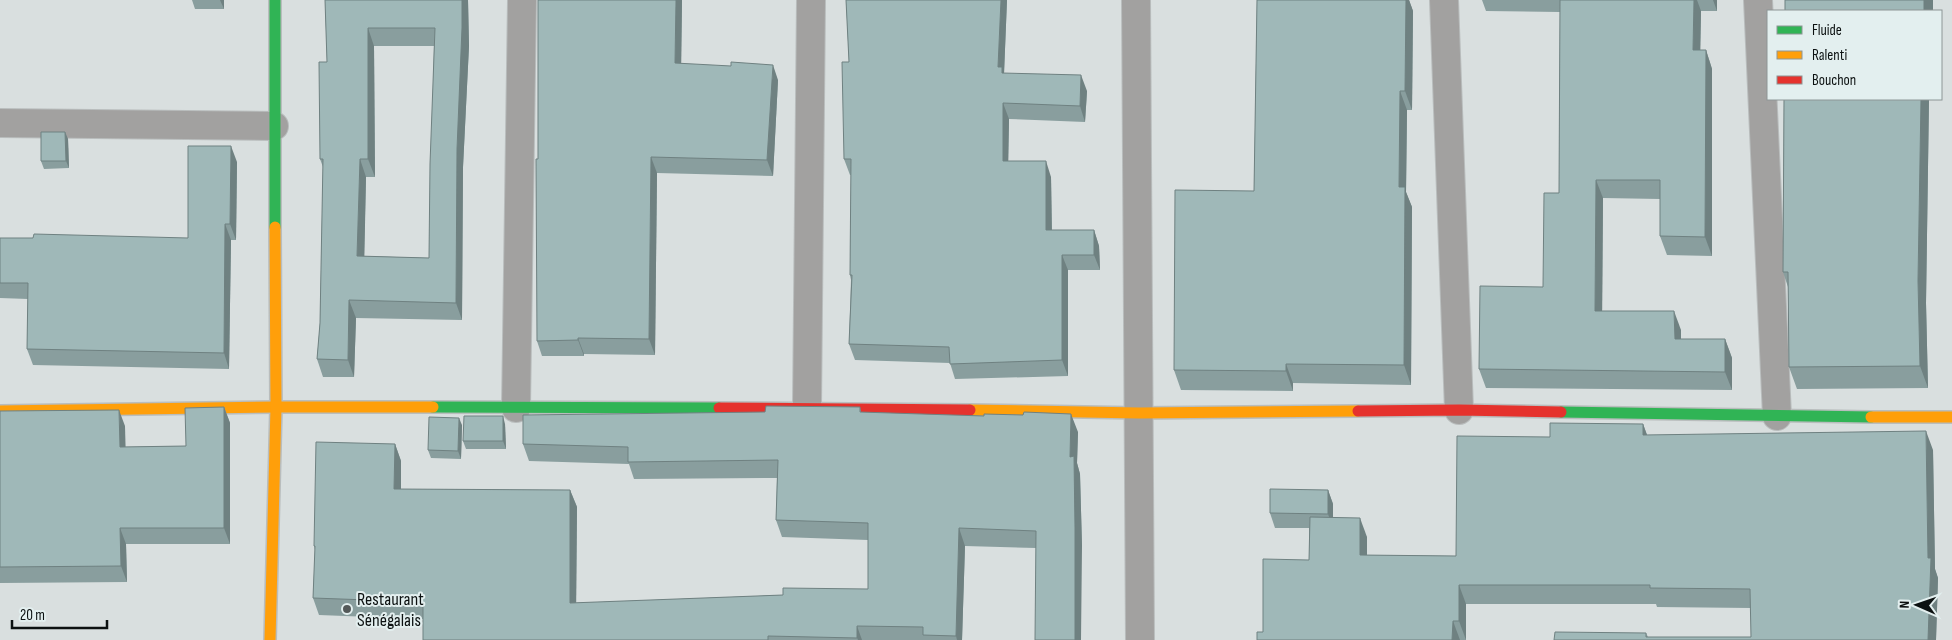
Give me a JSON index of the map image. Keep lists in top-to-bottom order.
{
  "places": ["Restaurant Sénégalais"],
  "legend": ["Fluide", "Ralenti", "Bouchon"],
  "scale_bar": "20 m",
  "north": "left"
}
